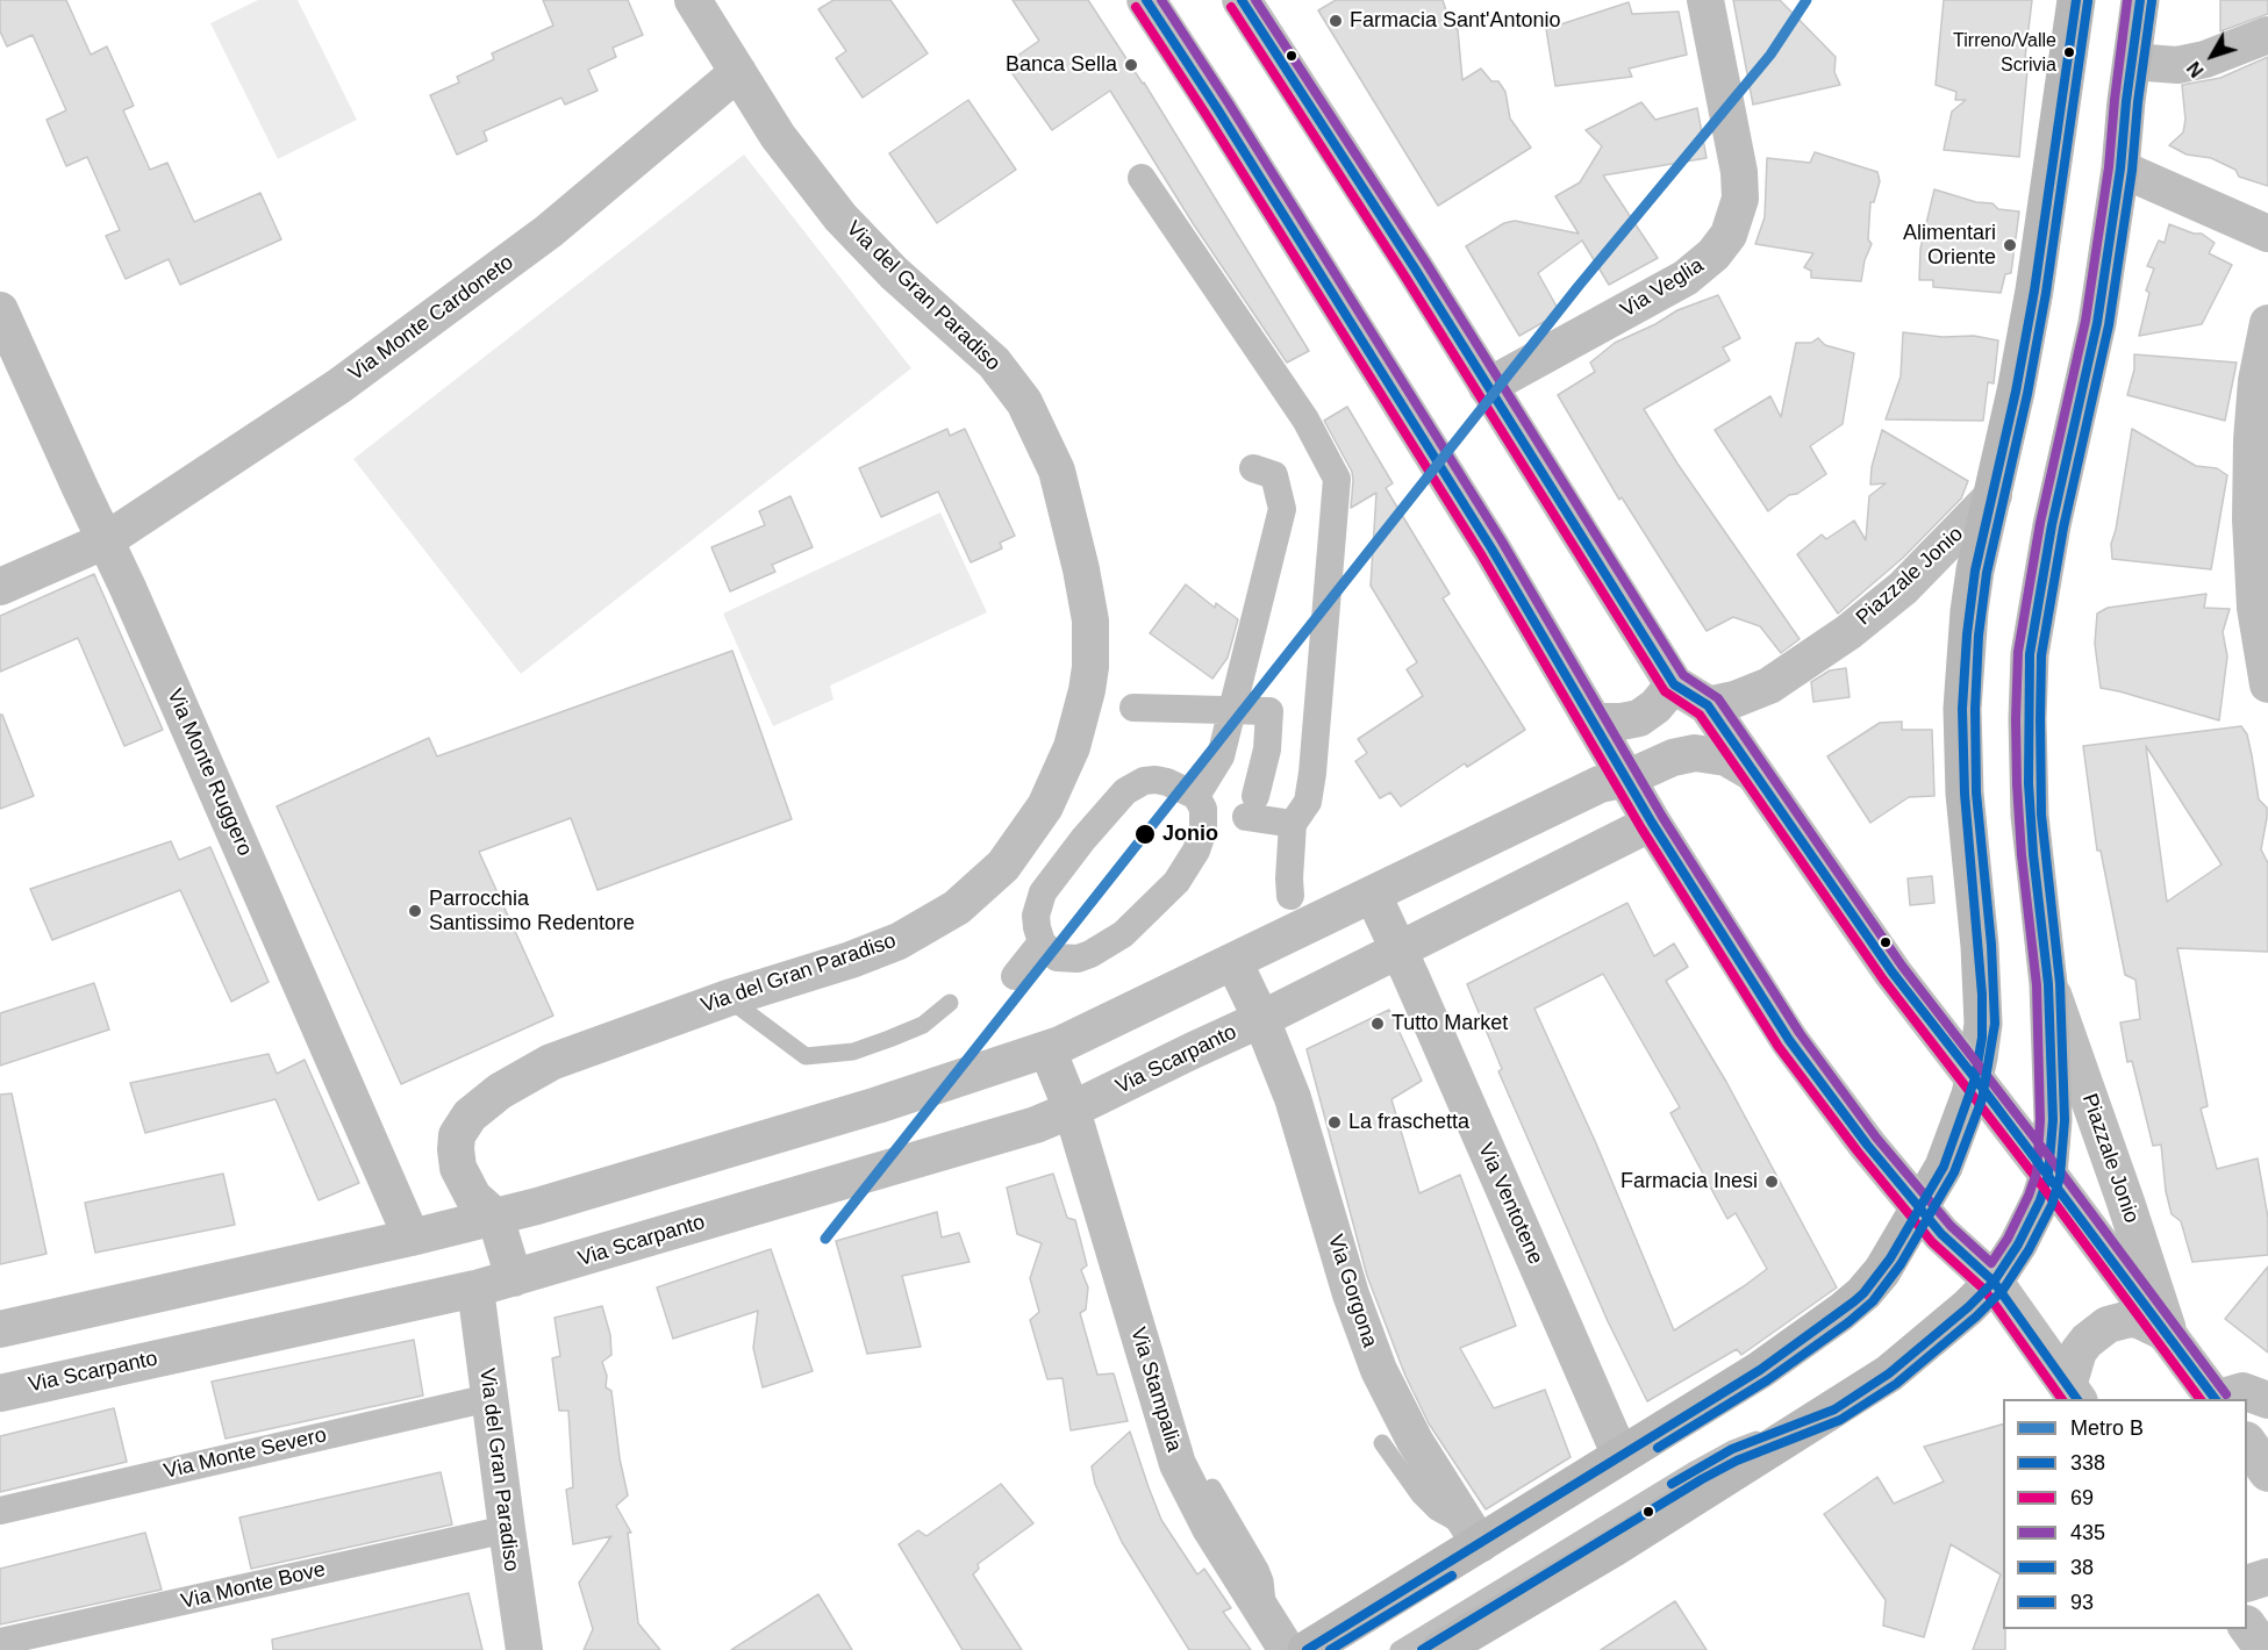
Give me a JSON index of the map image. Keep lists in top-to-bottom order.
{
  "streets": {
    "main road": ["Piazzale Jonio"],
    "street": [
      "Via Veglia",
      "Via del Gran Paradiso",
      "Via Monte Cardoneto",
      "Via Monte Ruggero",
      "Via Scarpanto",
      "Via Ventotene",
      "Via Gorgona",
      "Via Stampalia",
      "Via Monte Severo",
      "Via Monte Bove"
    ]
  },
  "crossings": [
    ["Via del Gran Paradiso", "Via Monte Cardoneto"],
    ["Via del Gran Paradiso", "Via Scarpanto"],
    ["Via del Gran Paradiso", "Via Monte Severo"],
    ["Via del Gran Paradiso", "Via Monte Bove"],
    ["Via Monte Cardoneto", "Via Monte Ruggero"],
    ["Piazzale Jonio", "Via Ventotene"],
    ["Piazzale Jonio", "Via Gorgona"],
    ["Via Scarpanto", "Via Ventotene"],
    ["Via Scarpanto", "Via Gorgona"],
    ["Via Scarpanto", "Via Stampalia"]
  ],
  "places": [
    "Farmacia Sant'Antonio",
    "Tirreno/Valle Scrivia",
    "Banca Sella",
    "Alimentari Oriente",
    "Jonio",
    "Parrocchia Santissimo Redentore",
    "Tutto Market",
    "La fraschetta",
    "Farmacia Inesi"
  ],
  "lines": [
    "metro line B",
    "transit line 338",
    "transit line 435",
    "transit line 38",
    "transit line 69",
    "transit line 93"
  ],
  "legend": [
    "Metro B",
    "338",
    "69",
    "435",
    "38",
    "93"
  ],
  "north": "bottom left"
}
